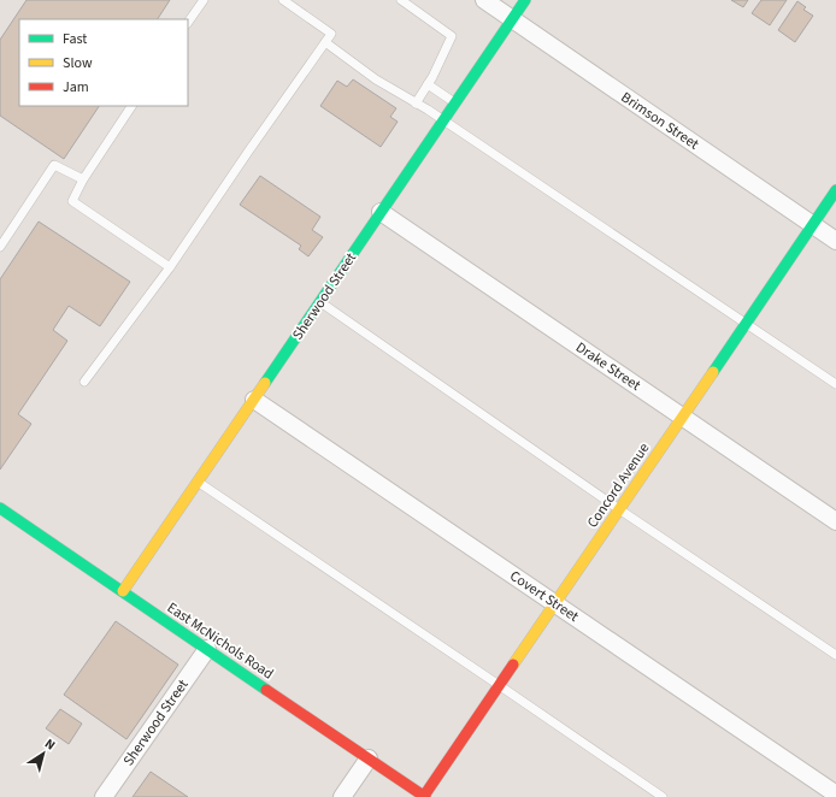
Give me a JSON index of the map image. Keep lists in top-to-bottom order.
{
  "streets": {
    "street": [
      "Brimson Street",
      "Sherwood Street",
      "Drake Street",
      "Concord Avenue",
      "Covert Street",
      "East McNichols Road"
    ]
  },
  "crossings": [
    ["Brimson Street", "Sherwood Street"],
    ["Brimson Street", "Concord Avenue"],
    ["Sherwood Street", "Drake Street"],
    ["Sherwood Street", "Covert Street"],
    ["Sherwood Street", "East McNichols Road"],
    ["Drake Street", "Concord Avenue"],
    ["Concord Avenue", "Covert Street"],
    ["Concord Avenue", "East McNichols Road"]
  ],
  "legend": ["Fast", "Slow", "Jam"],
  "north": "top right"
}
